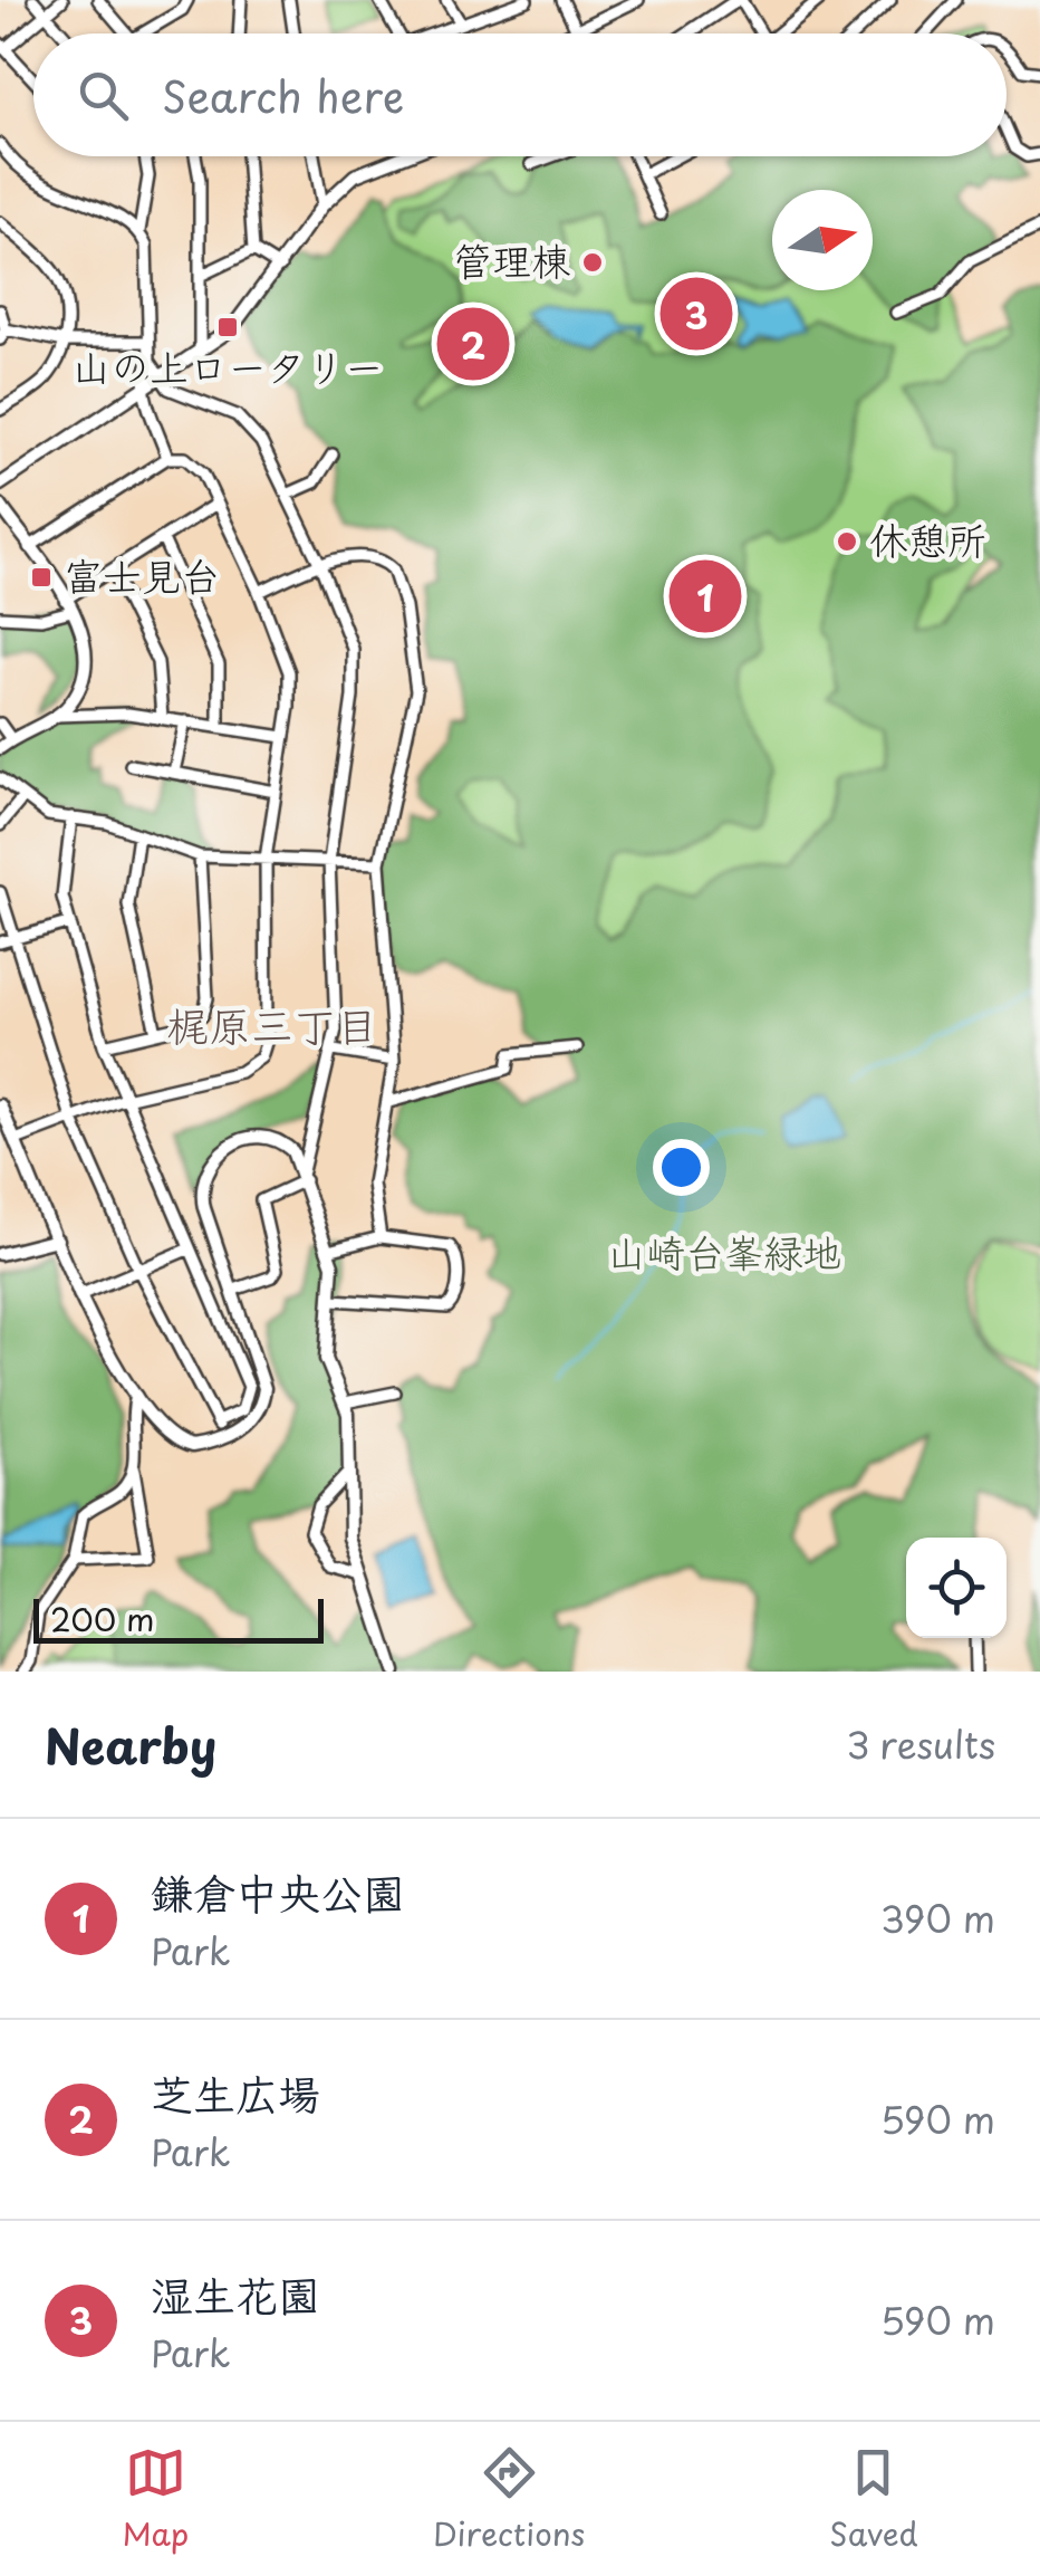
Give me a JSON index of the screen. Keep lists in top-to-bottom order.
{
  "districts": ["梶原三丁目"],
  "parks": ["山崎台峯緑地"],
  "places": {
    "other": ["管理棟", "休憩所"],
    "transit": ["山の上ロータリー", "富士見台"]
  },
  "scale_bar": "200 m",
  "north": "right",
  "page": {
    "search": "Search here",
    "pins": ["3", "2", "1"],
    "scale": "200 m",
    "heading": ["Nearby", "3 results"],
    "list": [
      {
        "mark": "1",
        "name": "鎌倉中央公園",
        "note": "Park",
        "value": "390 m"
      },
      {
        "mark": "2",
        "name": "芝生広場",
        "note": "Park",
        "value": "590 m"
      },
      {
        "mark": "3",
        "name": "湿生花園",
        "note": "Park",
        "value": "590 m"
      }
    ],
    "nav": ["Map", "Directions", "Saved"]
  }
}
